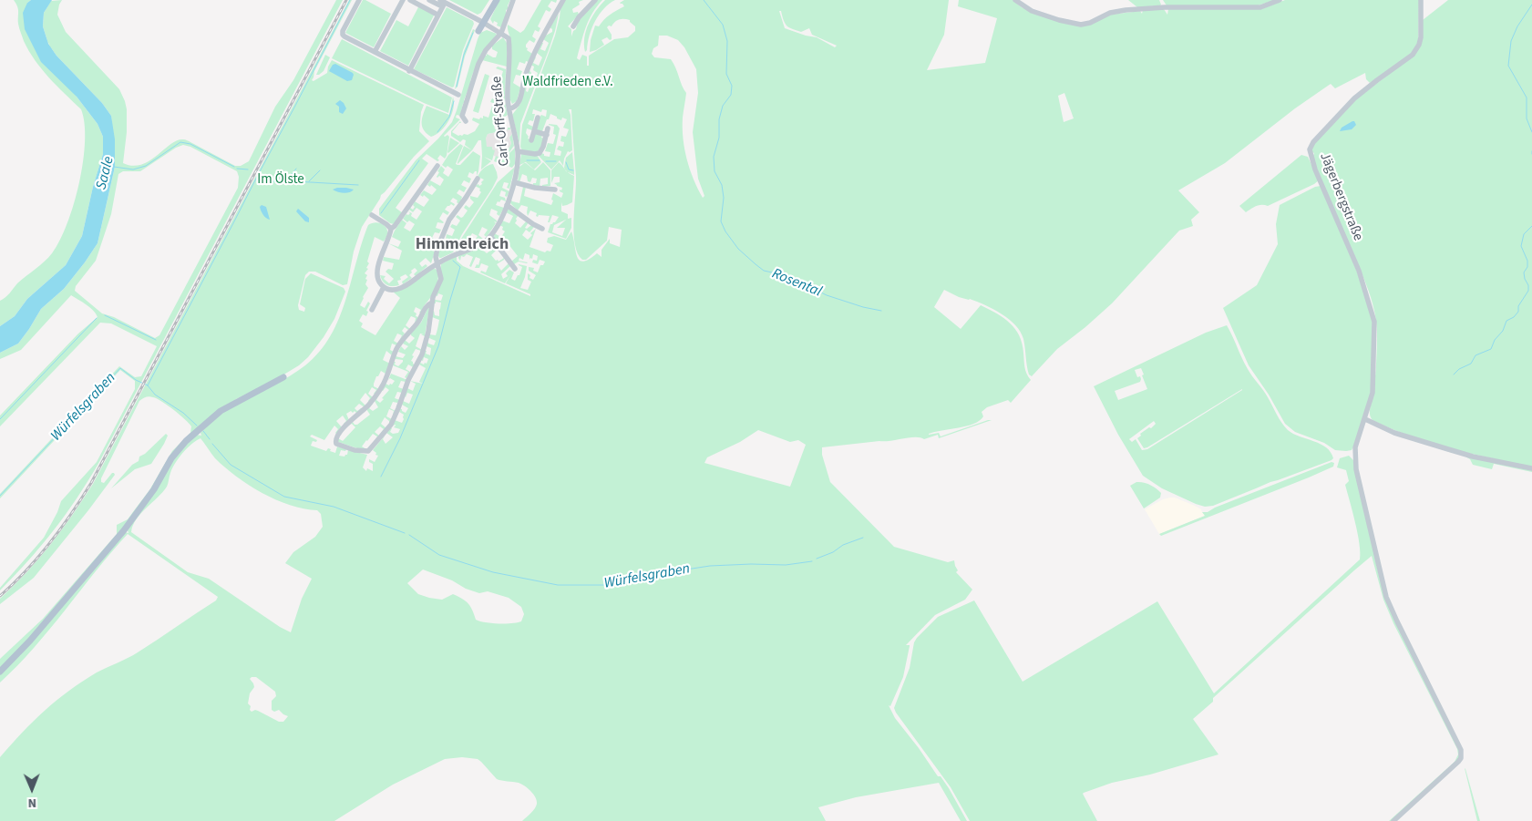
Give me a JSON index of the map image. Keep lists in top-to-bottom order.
{
  "streets": {
    "street": ["Carl-Orff-Straße", "Jägerbergstraße"]
  },
  "districts": ["Himmelreich"],
  "water": ["Saale", "Rosental", "Würfelsgraben"],
  "parks": ["Waldfrieden e.V.", "Im Ölste"],
  "north": "bottom"
}
